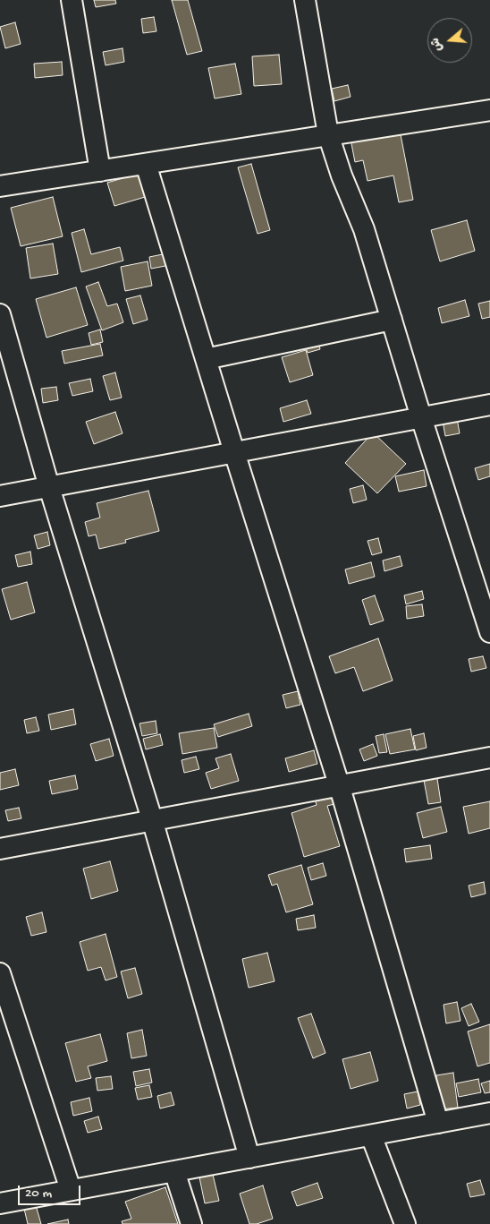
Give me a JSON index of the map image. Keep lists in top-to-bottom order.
{
  "scale_bar": "20 m",
  "north": "left"
}
